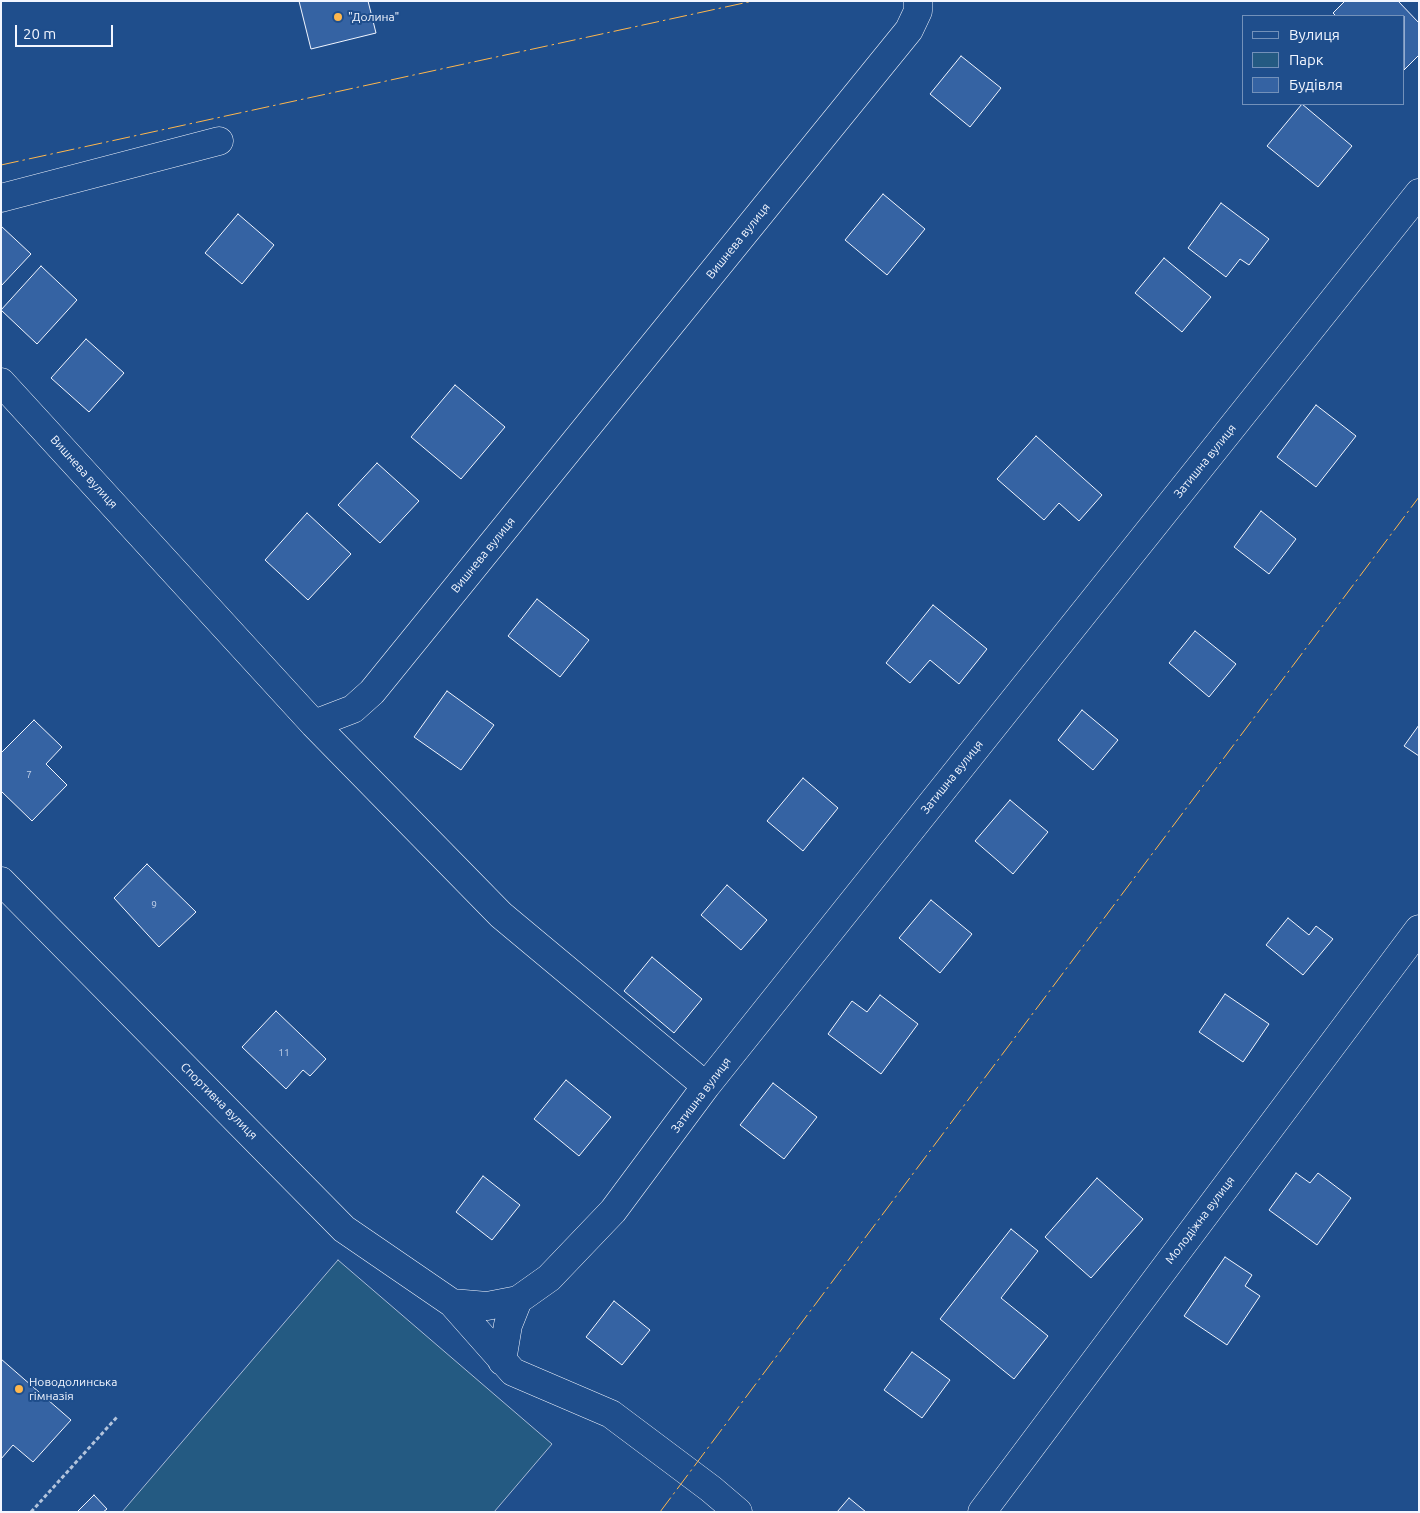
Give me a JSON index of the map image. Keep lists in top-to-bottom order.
{
  "streets": {
    "street": [
      "Вишнева вулиця",
      "Затишна вулиця",
      "Спортивна вулиця",
      "Молодіжна вулиця"
    ]
  },
  "crossings": [
    ["Затишна вулиця", "Спортивна вулиця"]
  ],
  "places": ["\"Долина\"", "Новодолинська гімназія"],
  "house_numbers": ["7", "9", "11"],
  "legend": ["Вулиця", "Парк", "Будівля"],
  "scale_bar": "20 m"
}
